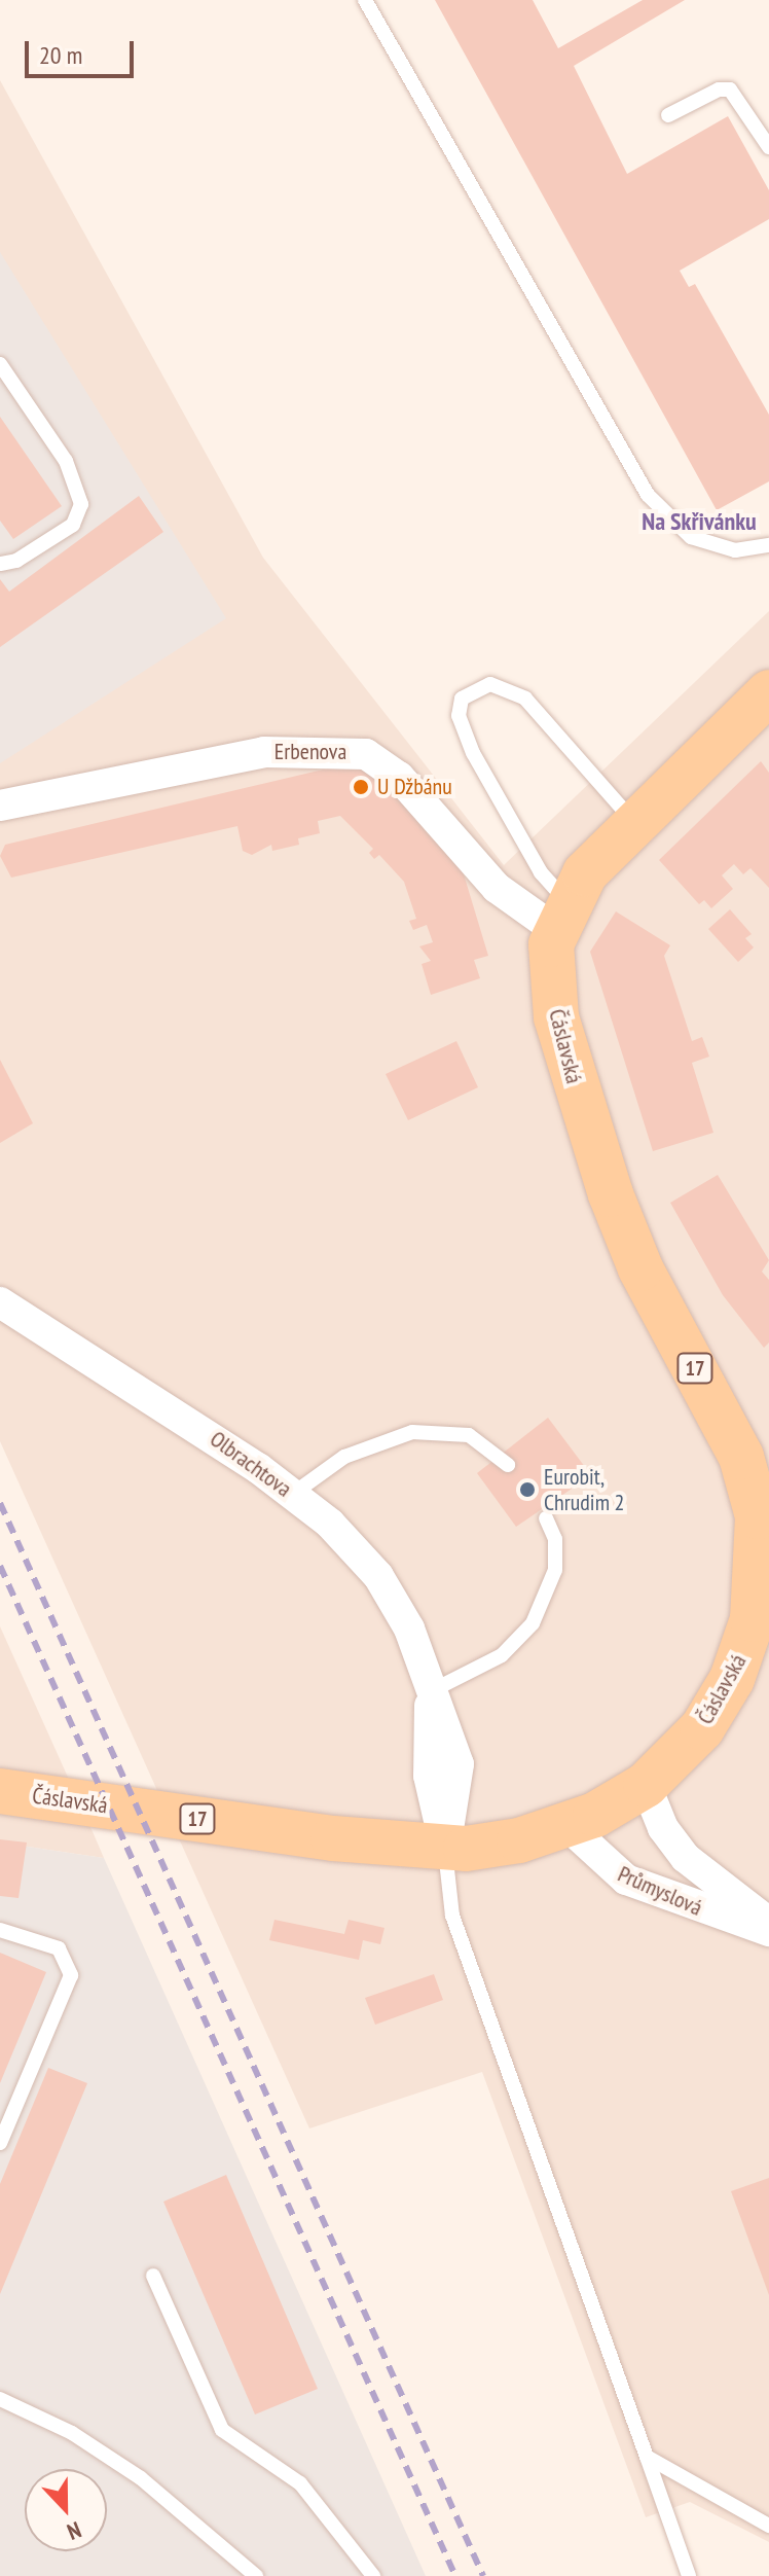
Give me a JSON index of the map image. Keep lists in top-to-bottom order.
{
  "streets": {
    "main road": ["Čáslavská", "17"],
    "street": ["Erbenova", "Olbrachtova", "Průmyslová"]
  },
  "crossings": [
    ["Erbenova", "Čáslavská"],
    ["Čáslavská", "Olbrachtova"],
    ["Čáslavská", "Průmyslová"]
  ],
  "districts": ["Na Skřivánku"],
  "places": ["U Džbánu", "Eurobit, Chrudim 2"],
  "scale_bar": "20 m",
  "north": "bottom"
}
